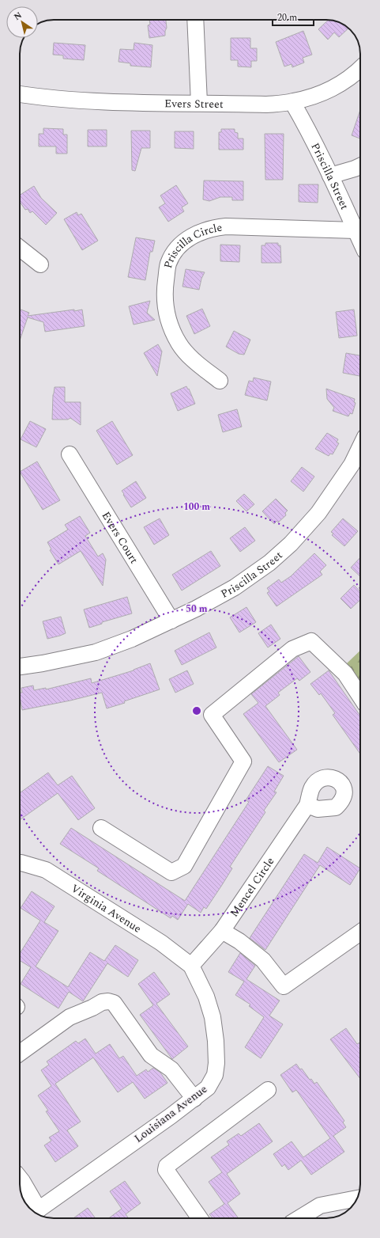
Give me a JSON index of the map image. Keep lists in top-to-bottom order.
{
  "streets": {
    "street": [
      "Evers Street",
      "Priscilla Street",
      "Priscilla Circle",
      "Evers Court",
      "Mencel Circle",
      "Virginia Avenue",
      "Louisiana Avenue"
    ]
  },
  "crossings": [
    ["Evers Street", "Priscilla Street"],
    ["Priscilla Street", "Priscilla Circle"],
    ["Priscilla Street", "Evers Court"],
    ["Mencel Circle", "Virginia Avenue"],
    ["Mencel Circle", "Louisiana Avenue"],
    ["Virginia Avenue", "Louisiana Avenue"]
  ],
  "scale_bar": "20 m",
  "north": "top left",
  "rings": ["100 m", "50 m"]
}
